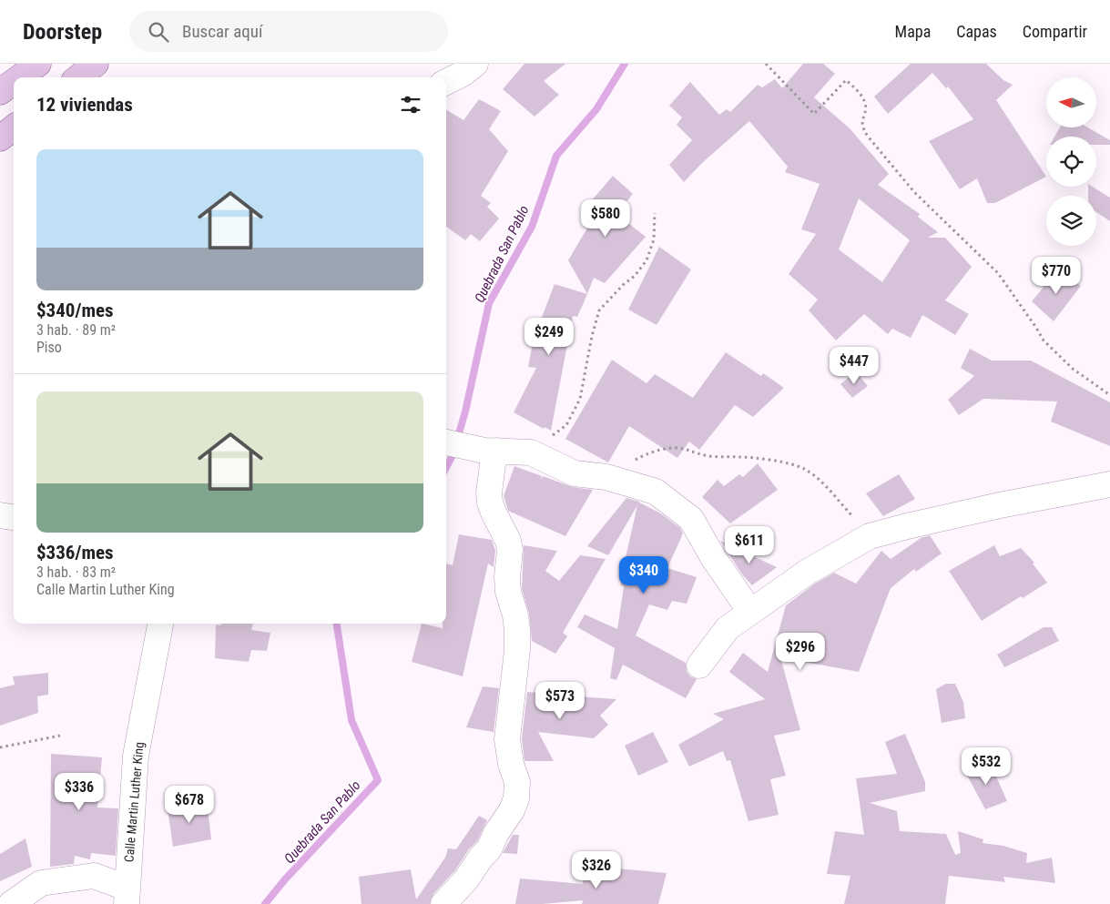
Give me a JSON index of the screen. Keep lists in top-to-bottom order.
{
  "streets": {
    "street": ["Calle Martin Luther King"]
  },
  "water": ["Quebrada San Pablo"],
  "north": "left",
  "page": {
    "header": "Doorstep",
    "search": "Buscar aquí",
    "nav": ["Mapa", "Capas", "Compartir"],
    "heading": "12 viviendas",
    "list": [
      {
        "name": "$340/mes",
        "note": "3 hab. · 89 m² · Piso"
      },
      {
        "name": "$336/mes",
        "note": "3 hab. · 83 m² · Calle Martin Luther King"
      }
    ],
    "price": [
      "$580",
      "$770",
      "$249",
      "$447",
      "$611",
      "$340",
      "$296",
      "$573",
      "$532",
      "$336",
      "$678",
      "$326"
    ]
  }
}
